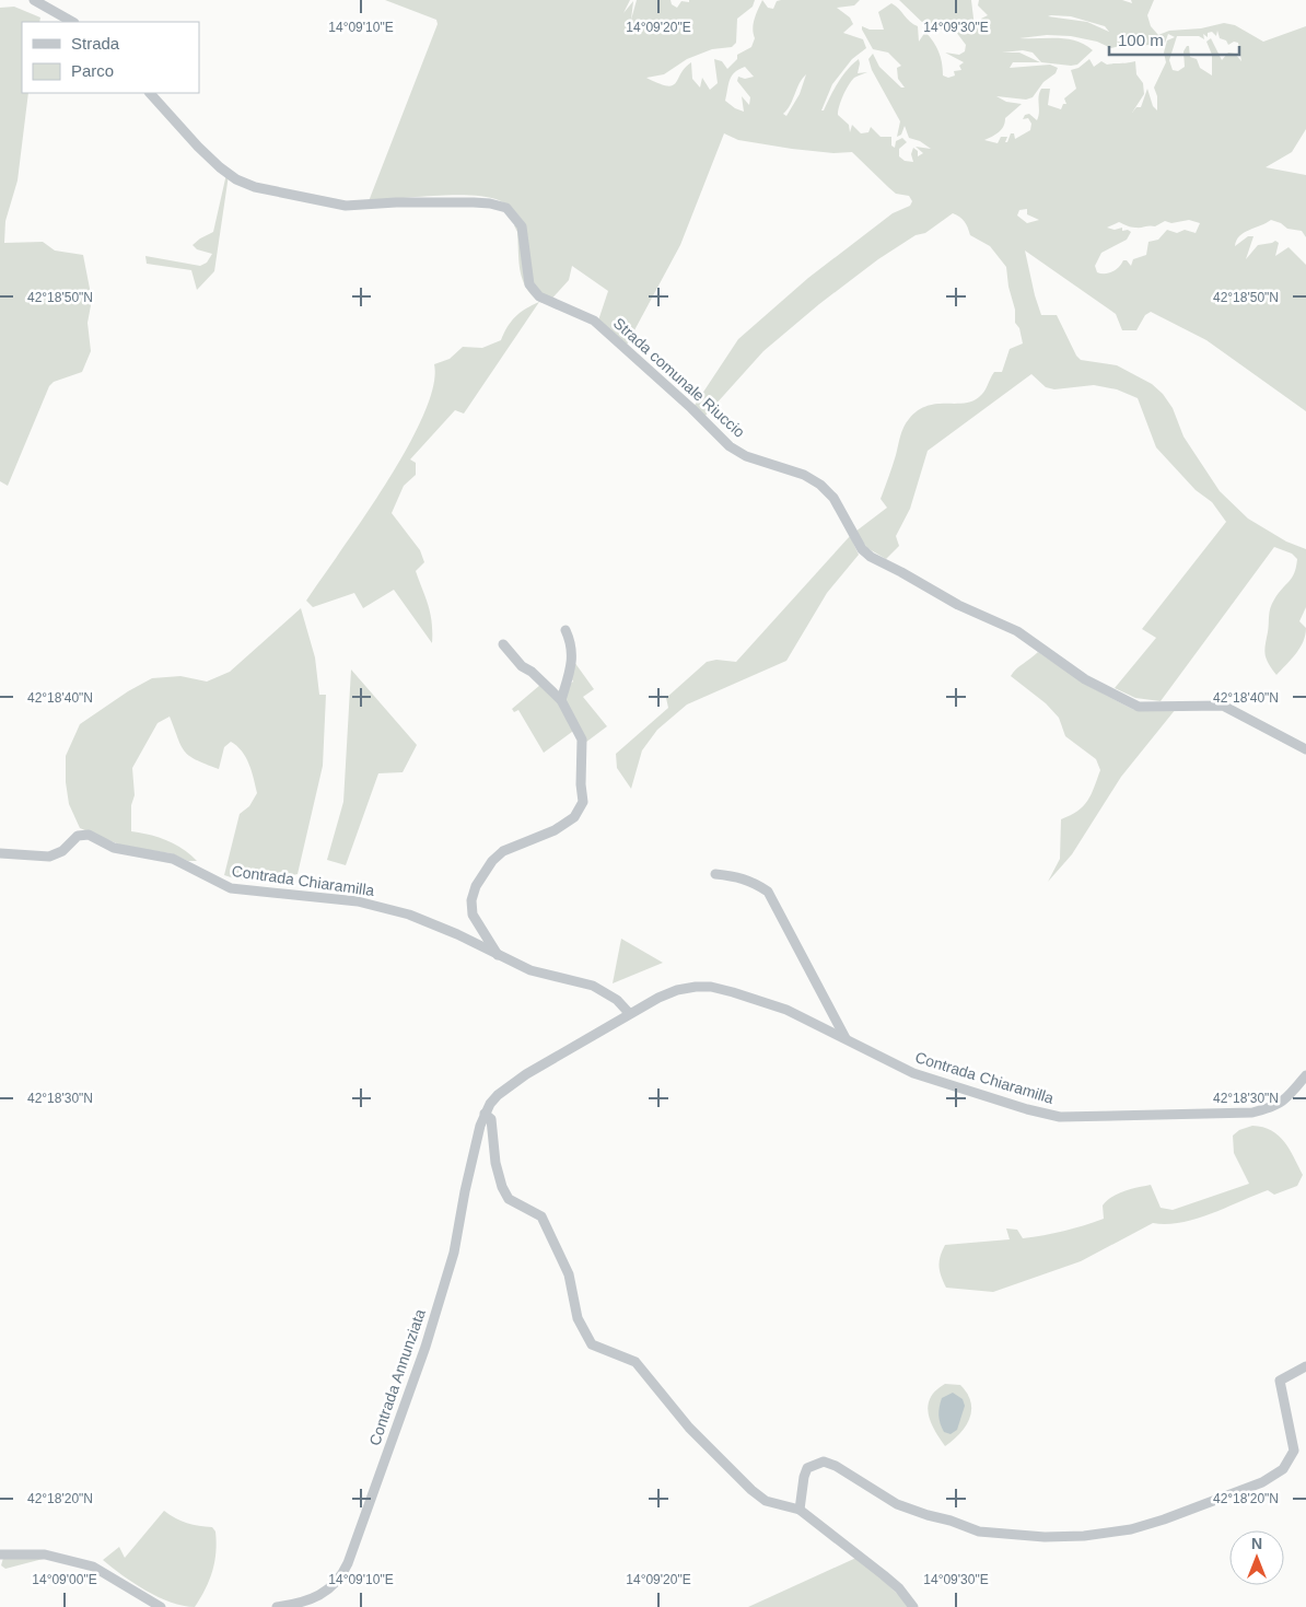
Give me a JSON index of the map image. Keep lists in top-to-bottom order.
{
  "streets": {
    "street": ["Strada comunale Riuccio", "Contrada Chiaramilla", "Contrada Annunziata"]
  },
  "crossings": [
    ["Contrada Chiaramilla", "Contrada Annunziata"]
  ],
  "legend": ["Strada", "Parco"],
  "scale_bar": "100 m",
  "north": "top",
  "coordinates": [
    "14°09'10\"E",
    "14°09'20\"E",
    "14°09'30\"E",
    "42°18'50\"N",
    "42°18'40\"N",
    "42°18'30\"N",
    "42°18'20\"N",
    "14°09'00\"E"
  ]
}
